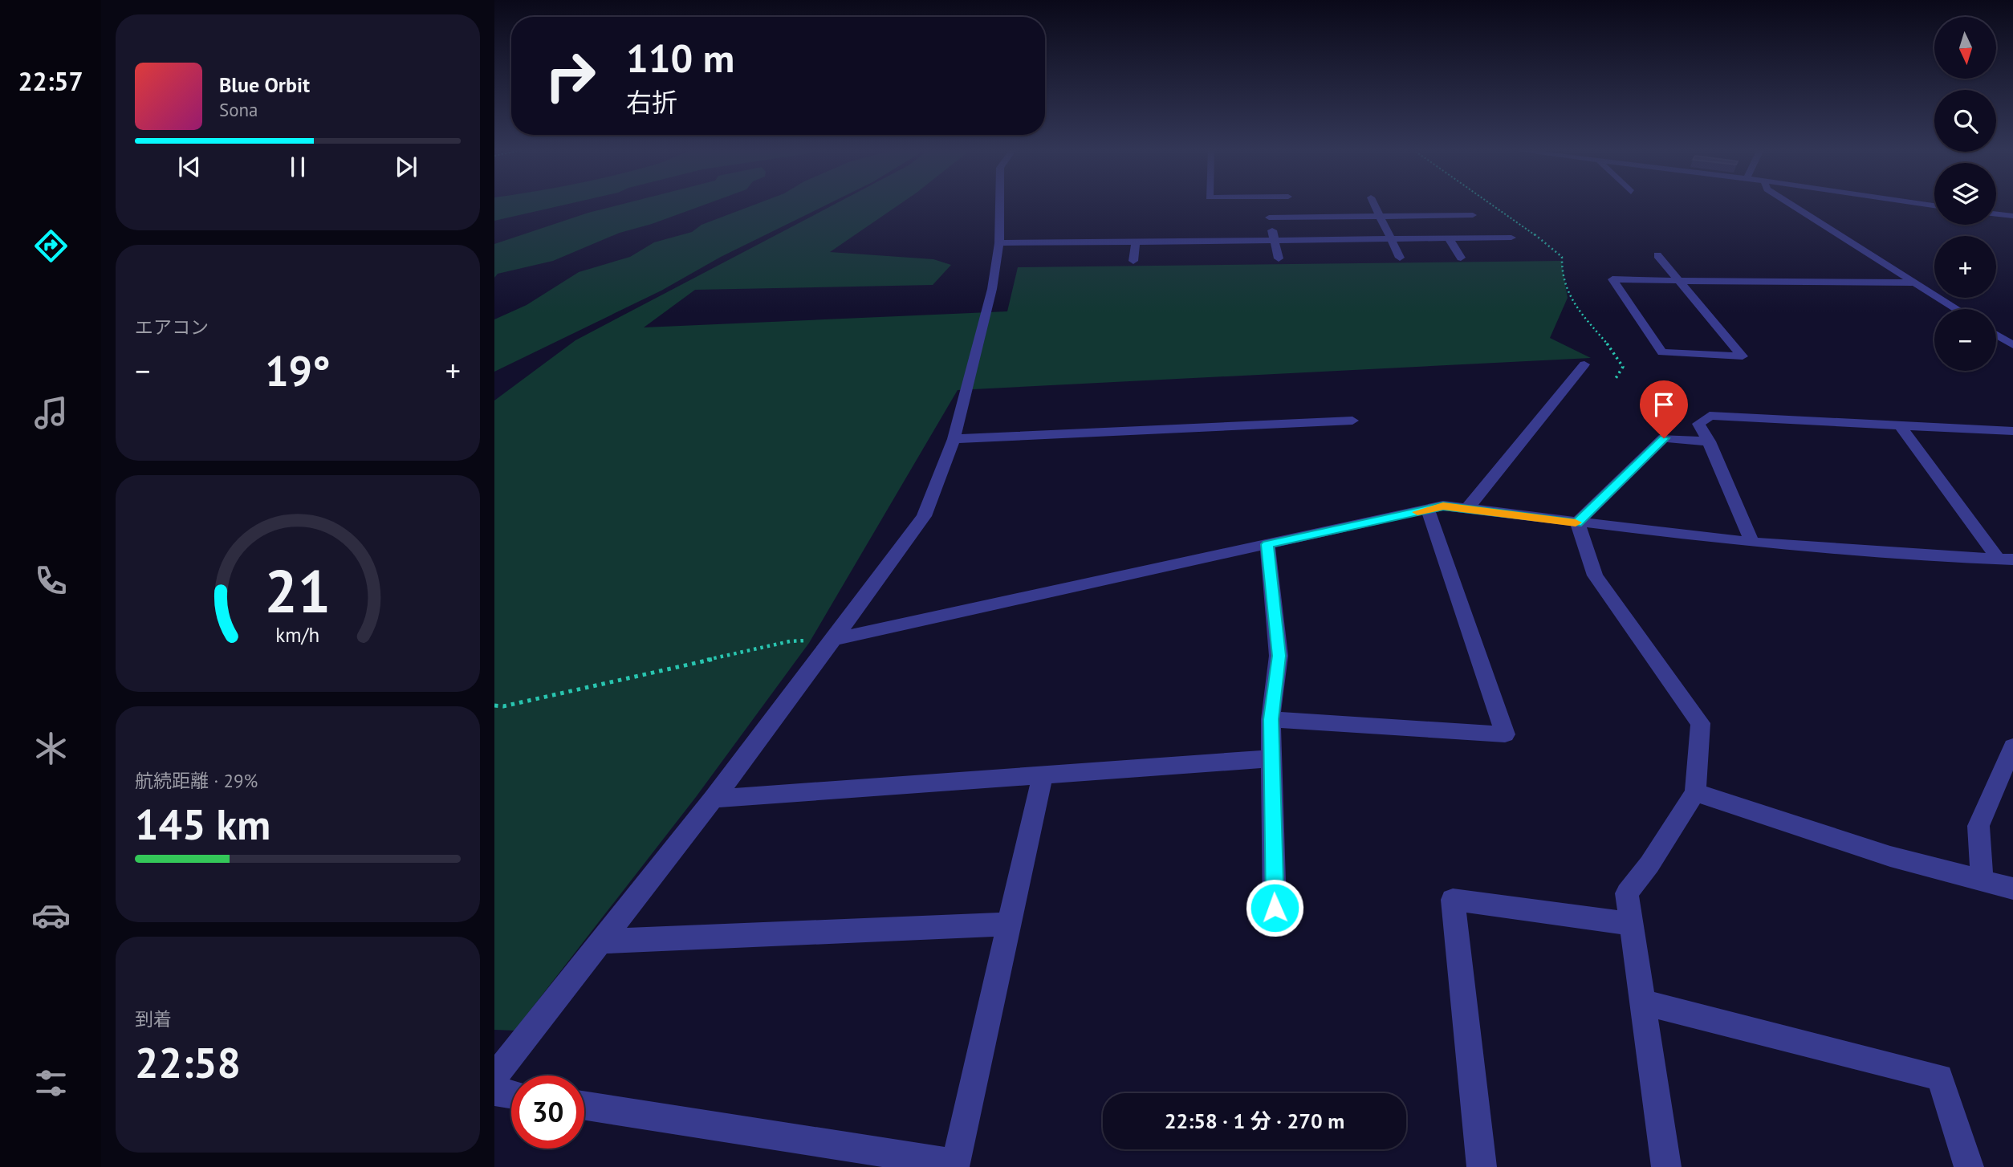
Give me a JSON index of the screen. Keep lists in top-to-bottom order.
{
  "north": "bottom",
  "page": {
    "tabs": "22:57",
    "map_buttons": ["+", "−"],
    "turn": ["110 m", "右折"],
    "song": ["Blue Orbit", "Sona"],
    "tile": [
      "エアコン",
      ["航続距離 · 29%", "145 km"],
      ["到着", "22:58"]
    ],
    "heat": ["−", "19°", "+"],
    "limit": "30",
    "trip": "22:58 · 1 分 · 270 m",
    "gauge": ["21", "km/h"]
  }
}
